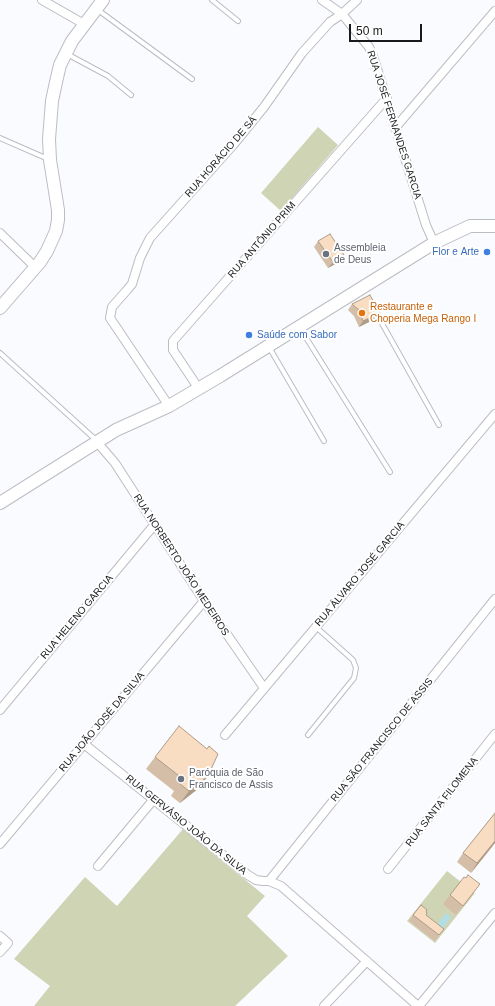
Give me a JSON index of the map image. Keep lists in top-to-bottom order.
{
  "streets": {
    "street": [
      "RUA JOSÉ FERNANDES GARCIA",
      "RUA HORÁCIO DE SÁ",
      "RUA ANTÔNIO PRIM",
      "RUA NORBERTO JOÃO MEDEIROS",
      "RUA ÁLVARO JOSÉ GARCIA",
      "RUA HELENO GARCIA",
      "RUA JOÃO JOSÉ DA SILVA",
      "RUA SÃO FRANCISCO DE ASSIS",
      "RUA SANTA FILOMENA",
      "RUA GERVÁSIO JOÃO DA SILVA"
    ]
  },
  "crossings": [
    ["RUA JOSÉ FERNANDES GARCIA", "RUA HORÁCIO DE SÁ"],
    ["RUA JOSÉ FERNANDES GARCIA", "RUA ANTÔNIO PRIM"],
    ["RUA NORBERTO JOÃO MEDEIROS", "RUA ÁLVARO JOSÉ GARCIA"],
    ["RUA NORBERTO JOÃO MEDEIROS", "RUA HELENO GARCIA"],
    ["RUA NORBERTO JOÃO MEDEIROS", "RUA JOÃO JOSÉ DA SILVA"],
    ["RUA JOÃO JOSÉ DA SILVA", "RUA GERVÁSIO JOÃO DA SILVA"],
    ["RUA SÃO FRANCISCO DE ASSIS", "RUA GERVÁSIO JOÃO DA SILVA"]
  ],
  "places": [
    "Flor e Arte",
    "Assembleia de Deus",
    "Restaurante e Choperia Mega Rango I",
    "Saúde com Sabor",
    "Paróquia de São Francisco de Assis"
  ],
  "scale_bar": "50 m"
}
